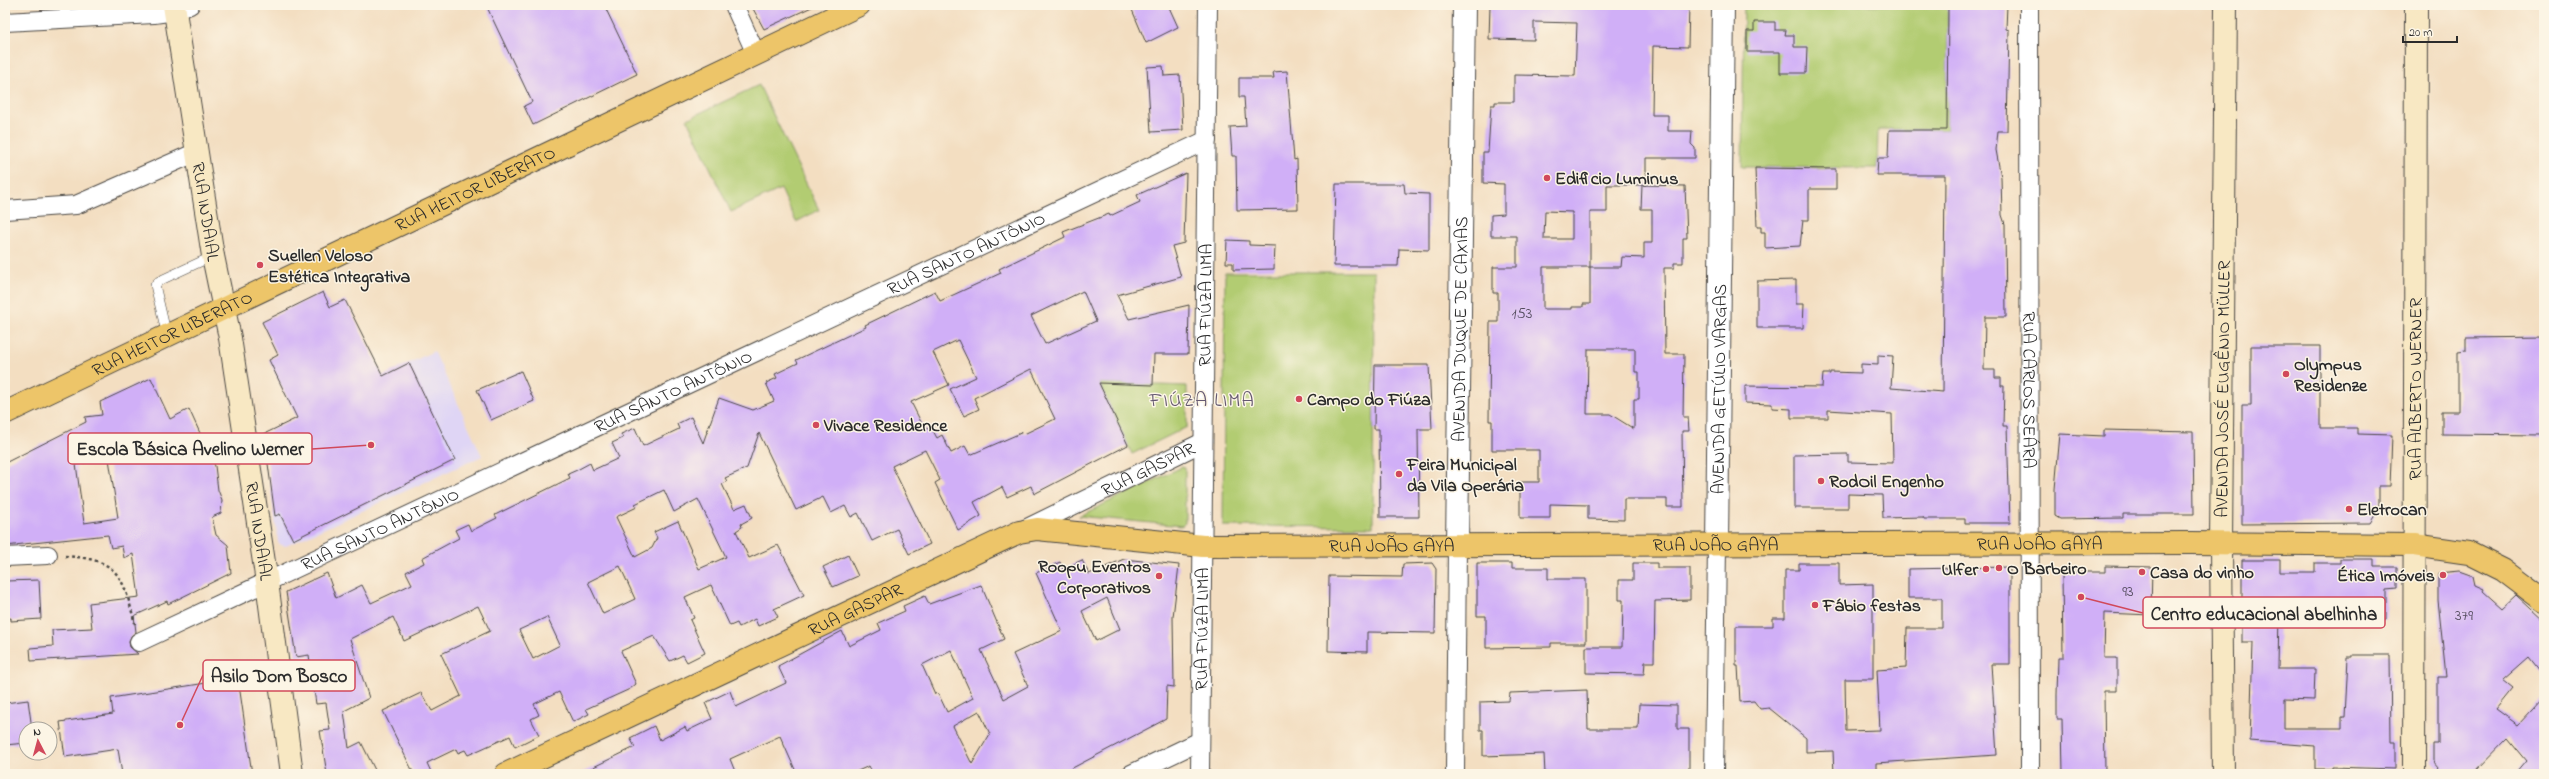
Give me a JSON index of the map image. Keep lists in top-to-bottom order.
{
  "streets": {
    "main road": [
      "RUA HEITOR LIBERATO",
      "RUA INDAIAL",
      "AVENIDA JOSÉ EUGÊNIO MÜLLER",
      "RUA ALBERTO WERNER",
      "RUA GASPAR",
      "RUA JOÃO GAYA"
    ],
    "street": [
      "RUA SANTO ANTÔNIO",
      "RUA FIÚZA LIMA",
      "AVENIDA DUQUE DE CAXIAS",
      "AVENIDA GETÚLIO VARGAS",
      "RUA CARLOS SEÁRA"
    ]
  },
  "crossings": [
    ["RUA HEITOR LIBERATO", "RUA INDAIAL"],
    ["RUA INDAIAL", "RUA SANTO ANTÔNIO"],
    ["RUA SANTO ANTÔNIO", "RUA FIÚZA LIMA"],
    ["RUA FIÚZA LIMA", "RUA GASPAR"],
    ["RUA FIÚZA LIMA", "RUA JOÃO GAYA"],
    ["AVENIDA DUQUE DE CAXIAS", "RUA JOÃO GAYA"],
    ["AVENIDA GETÚLIO VARGAS", "RUA JOÃO GAYA"],
    ["RUA CARLOS SEÁRA", "RUA JOÃO GAYA"],
    ["AVENIDA JOSÉ EUGÊNIO MÜLLER", "RUA JOÃO GAYA"],
    ["RUA ALBERTO WERNER", "RUA JOÃO GAYA"],
    ["RUA GASPAR", "RUA JOÃO GAYA"]
  ],
  "districts": ["FIÚZA LIMA"],
  "places": [
    "Edificio Luminus",
    "Suellen Veloso Estética Integrativa",
    "Olympus Residenze",
    "Campo do Fiúza",
    "Vivace Residence",
    "Escola Básica Avelino Werner",
    "Feira Municipal da Vila Operária",
    "RodOil Engenho",
    "Eletrocan",
    "O Barbeiro",
    "Ulfer",
    "Casa do vinho",
    "Ética Imóveis",
    "Roopu Eventos Corporativos",
    "Centro educacional abelhinha",
    "Fábio festas",
    "Asilo Dom Bosco"
  ],
  "house_numbers": ["153", "93", "379"],
  "scale_bar": "20 m",
  "north": "top"
}
